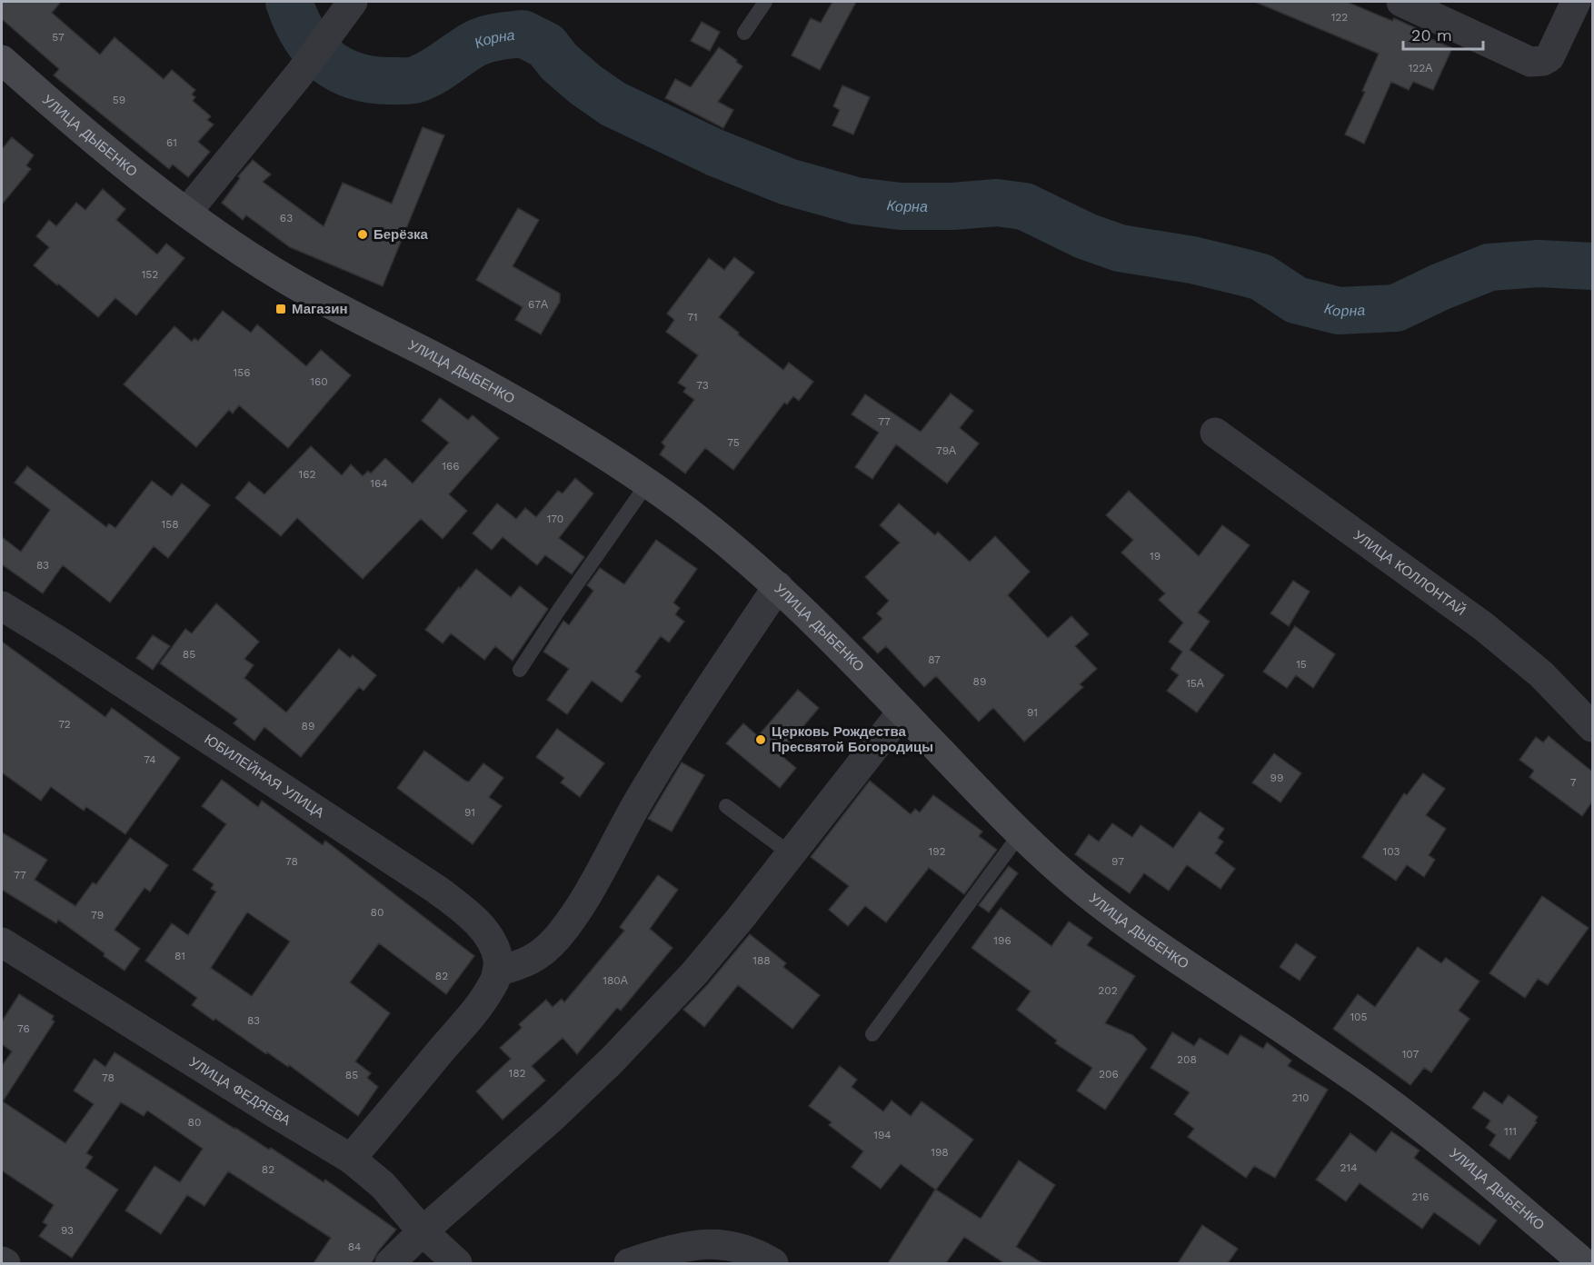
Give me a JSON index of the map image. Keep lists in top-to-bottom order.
{
  "streets": {
    "main road": ["УЛИЦА ДЫБЕНКО"],
    "street": ["УЛИЦА КОЛЛОНТАЙ", "ЮБИЛЕЙНАЯ УЛИЦА", "УЛИЦА ФЕДЯЕВА"]
  },
  "water": ["Корна"],
  "places": {
    "other": ["Берёзка", "Церковь Рождества Пресвятой Богородицы"],
    "transit": ["Магазин"]
  },
  "house_numbers": [
    "122",
    "57",
    "122А",
    "59",
    "61",
    "63",
    "152",
    "67А",
    "71",
    "156",
    "160",
    "73",
    "77",
    "75",
    "79А",
    "166",
    "162",
    "164",
    "170",
    "158",
    "19",
    "83",
    "85",
    "87",
    "15",
    "89",
    "15А",
    "91",
    "72",
    "89",
    "74",
    "99",
    "7",
    "91",
    "192",
    "103",
    "78",
    "97",
    "77",
    "80",
    "79",
    "196",
    "81",
    "188",
    "82",
    "180А",
    "202",
    "105",
    "83",
    "76",
    "107",
    "208",
    "182",
    "206",
    "85",
    "78",
    "210",
    "80",
    "111",
    "194",
    "198",
    "214",
    "82",
    "216",
    "93",
    "84"
  ],
  "scale_bar": "20 m"
}
